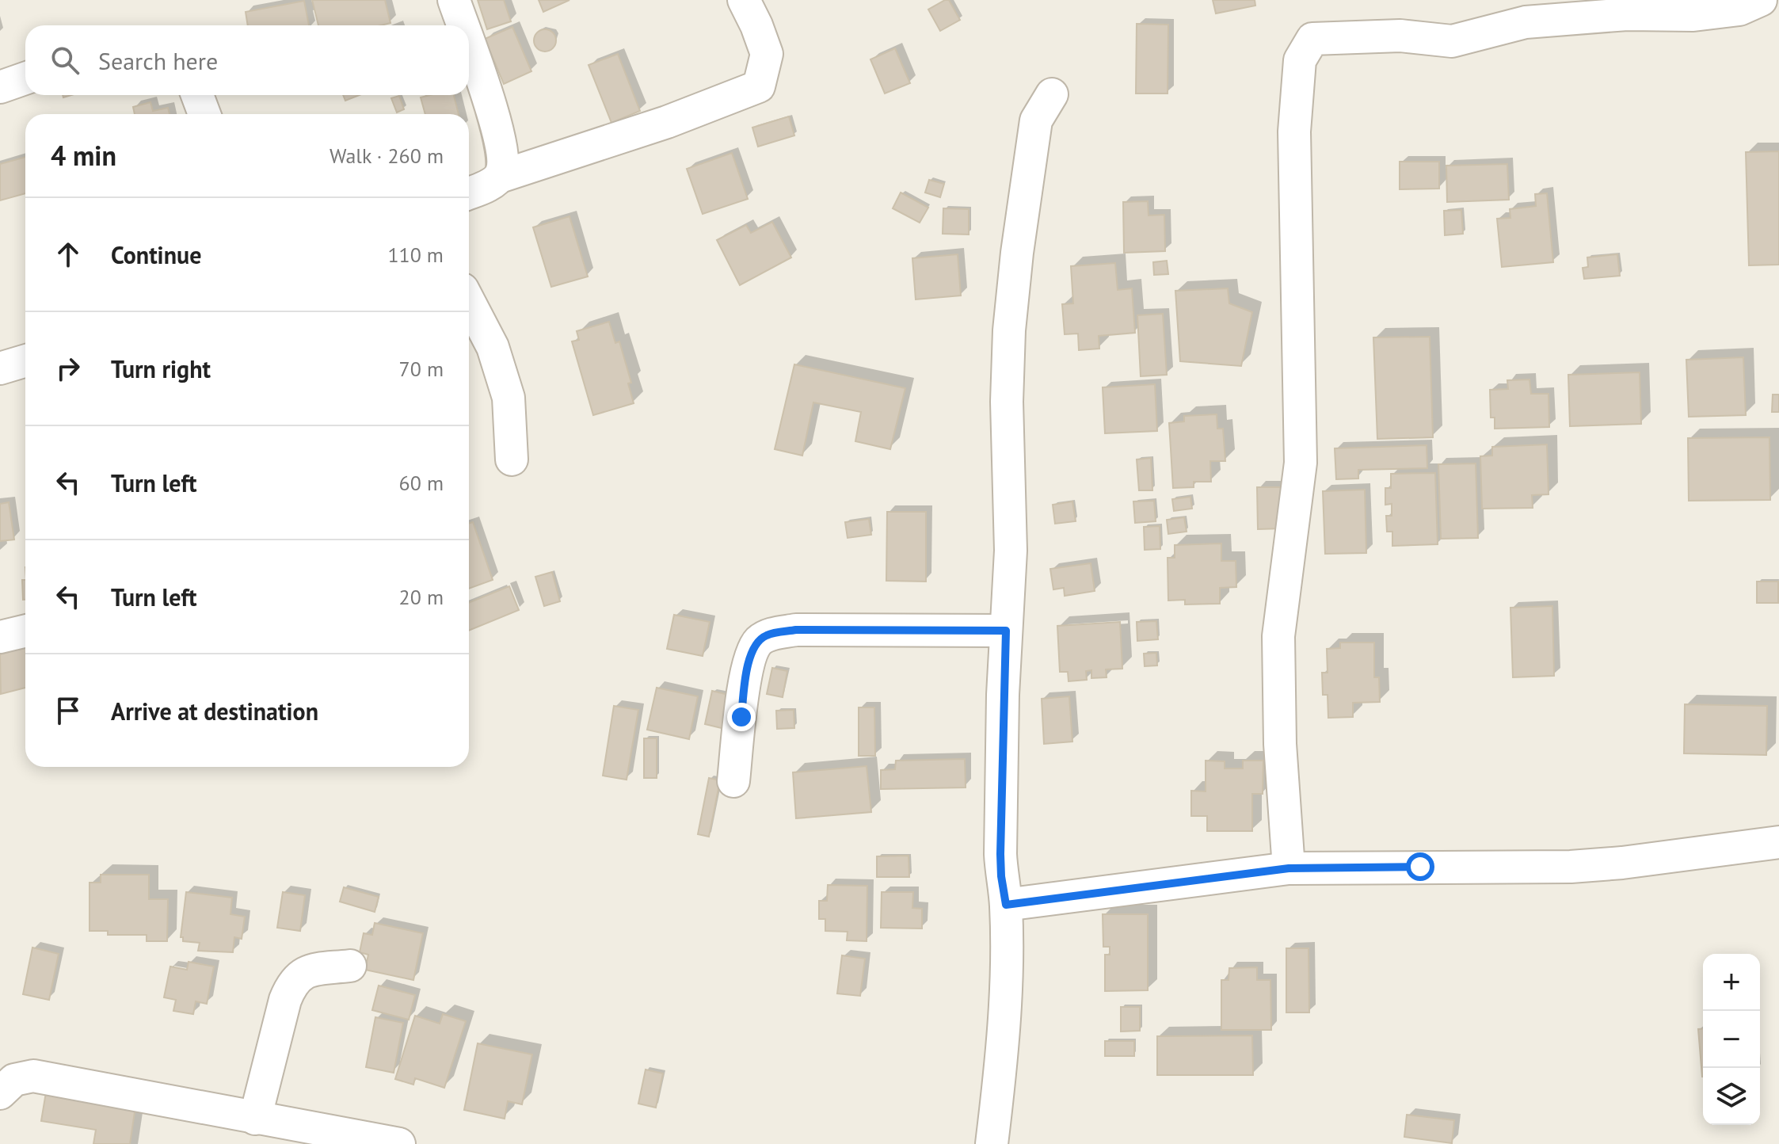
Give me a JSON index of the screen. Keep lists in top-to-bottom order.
{
  "page": {
    "search": "Search here",
    "heading": ["4 min", "Walk · 260 m"],
    "list": [
      ["Continue", "110 m"],
      ["Turn right", "70 m"],
      ["Turn left", "60 m"],
      ["Turn left", "20 m"],
      "Arrive at destination"
    ],
    "map_buttons": ["+", "−"]
  }
}
